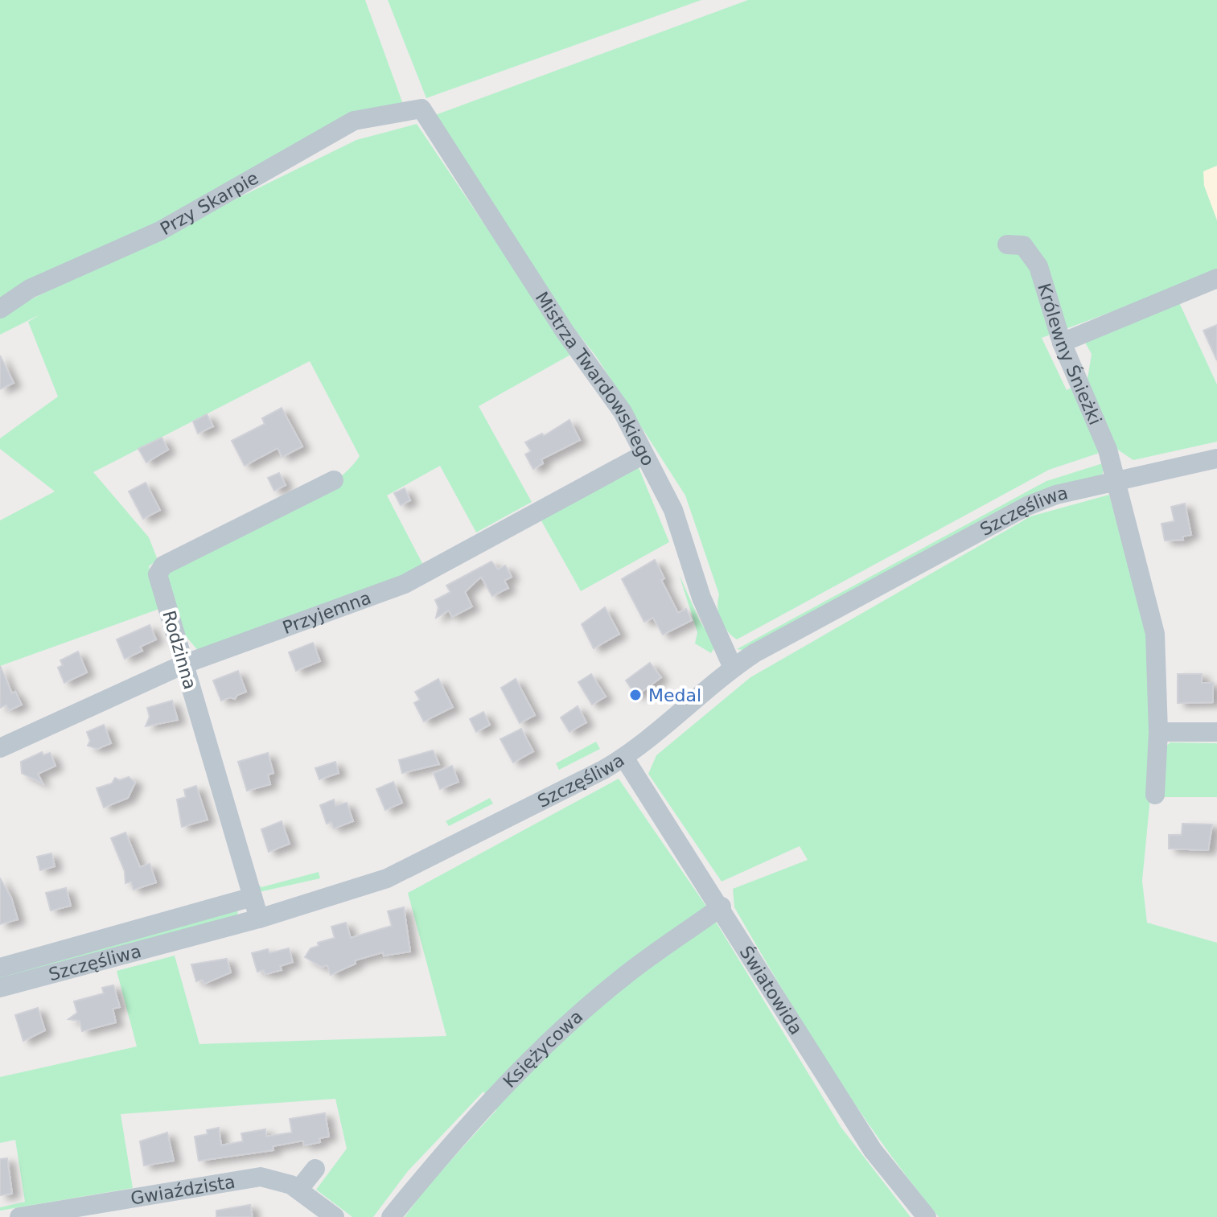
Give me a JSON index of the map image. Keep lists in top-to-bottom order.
{
  "streets": {
    "street": [
      "Przy Skarpie",
      "Królewny Śnieżki",
      "Mistrza Twardowskiego",
      "Szczęśliwa",
      "Przyjemna",
      "Rodzinna",
      "Światowida",
      "Księżycowa",
      "Gwiaździsta"
    ]
  },
  "crossings": [
    ["Przy Skarpie", "Mistrza Twardowskiego"],
    ["Królewny Śnieżki", "Szczęśliwa"],
    ["Mistrza Twardowskiego", "Szczęśliwa"],
    ["Mistrza Twardowskiego", "Przyjemna"],
    ["Szczęśliwa", "Rodzinna"],
    ["Szczęśliwa", "Światowida"],
    ["Przyjemna", "Rodzinna"],
    ["Światowida", "Księżycowa"]
  ],
  "places": ["Medal"]
}
